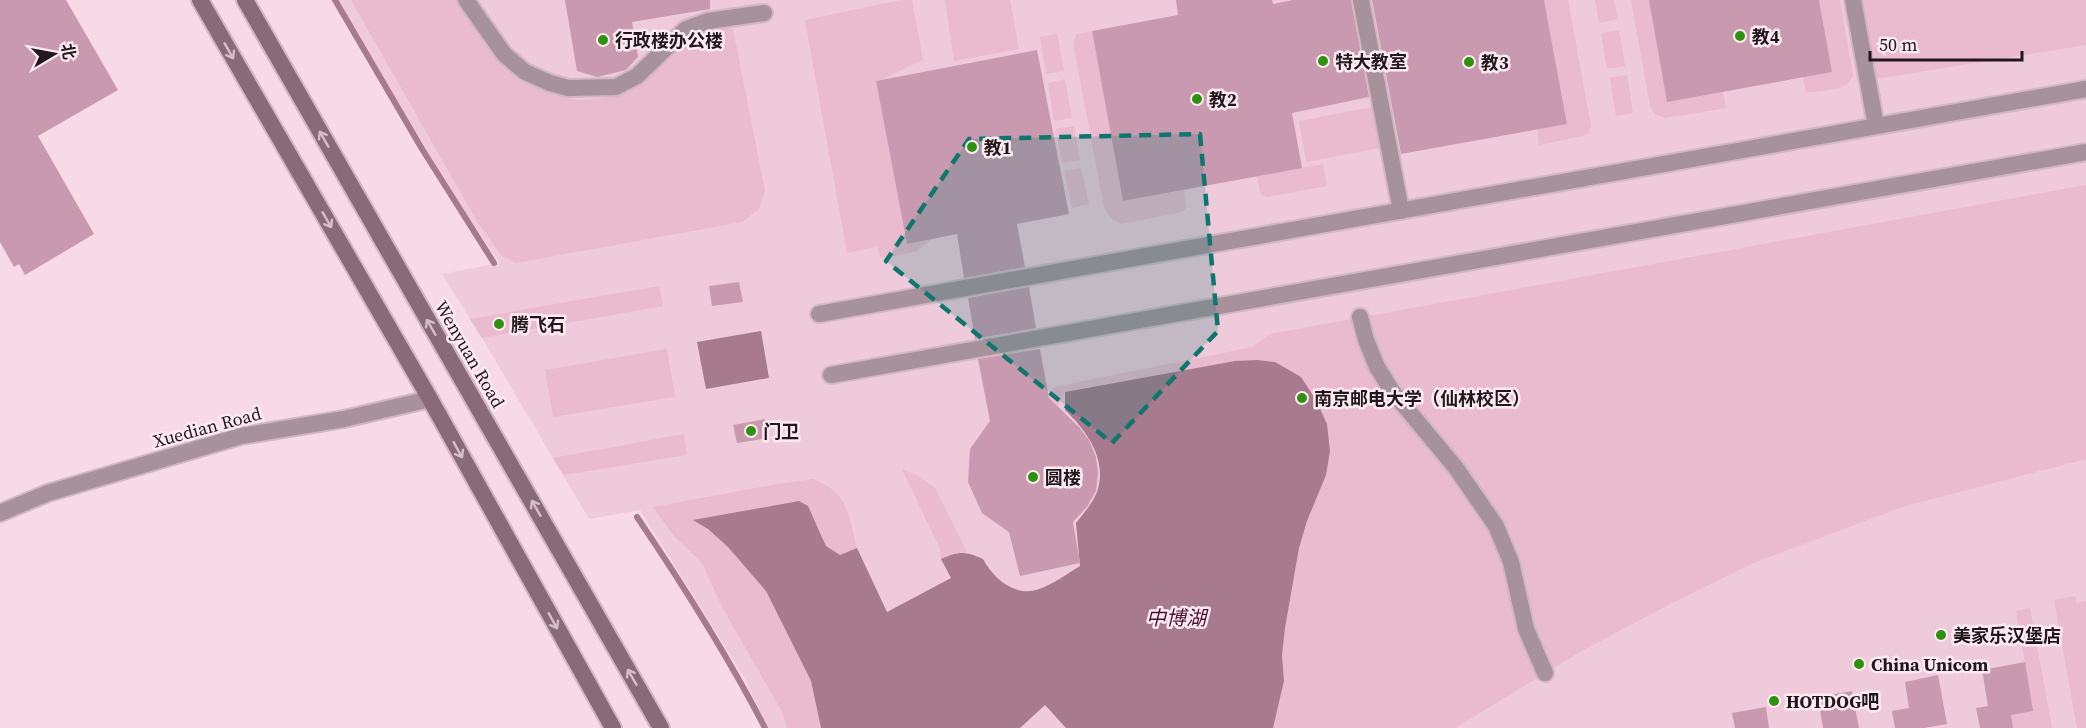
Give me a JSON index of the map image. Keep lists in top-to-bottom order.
{
  "streets": {
    "main road": ["Wenyuan Road"],
    "street": ["Xuedian Road"]
  },
  "water": ["中博湖"],
  "places": [
    "教4",
    "行政楼办公楼",
    "特大教室",
    "教3",
    "教2",
    "教1",
    "腾飞石",
    "南京邮电大学（仙林校区）",
    "门卫",
    "圆楼",
    "美家乐汉堡店",
    "China Unicom",
    "HOTDOG吧"
  ],
  "scale_bar": "50 m",
  "north": "right"
}
